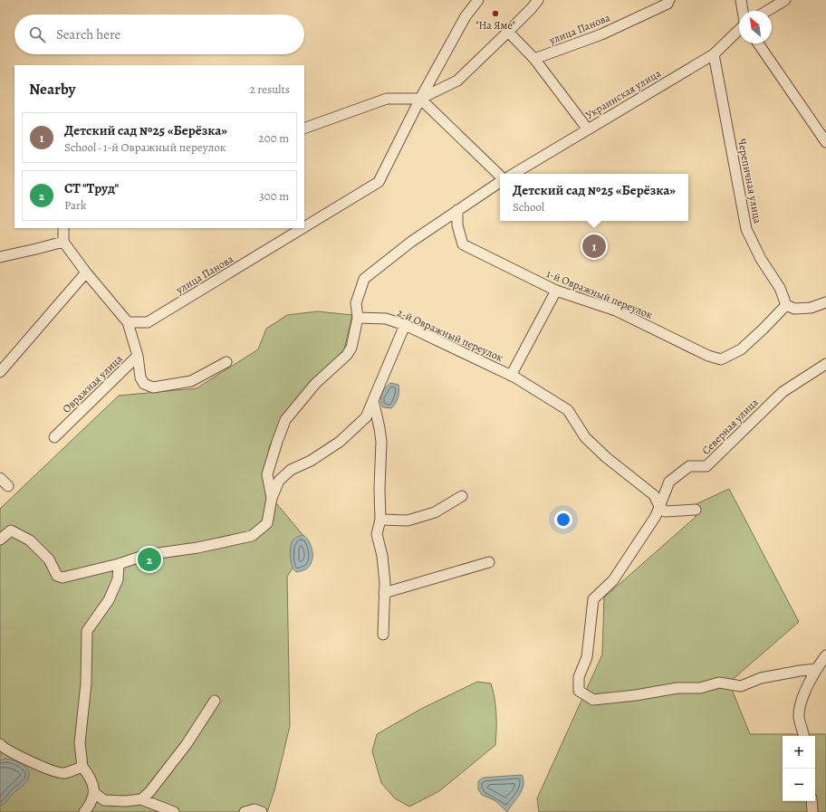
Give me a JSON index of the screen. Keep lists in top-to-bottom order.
{
  "streets": {
    "street": [
      "улица Панова",
      "Украинская улица",
      "Черепичная улица",
      "1-й Овражный переулок",
      "2-й Овражный переулок",
      "Овражная улица",
      "Северная улица"
    ]
  },
  "crossings": [
    ["улица Панова", "Овражная улица"],
    ["Украинская улица", "Черепичная улица"],
    ["Черепичная улица", "1-й Овражный переулок"],
    ["1-й Овражный переулок", "2-й Овражный переулок"],
    ["2-й Овражный переулок", "Северная улица"]
  ],
  "places": ["\"На Яме\""],
  "north": "top left",
  "page": {
    "search": "Search here",
    "heading": ["Nearby", "2 results"],
    "list": [
      {
        "mark": "1",
        "name": "Детский сад №25 «Берёзка»",
        "note": "School · 1-й Овражный переулок",
        "value": "200 m"
      },
      {
        "mark": "2",
        "name": "СТ \"Труд\"",
        "note": "Park",
        "value": "300 m"
      }
    ],
    "popup": ["Детский сад №25 «Берёзка»", "School"],
    "pins": ["1", "2"],
    "map_buttons": ["+", "−"]
  }
}
